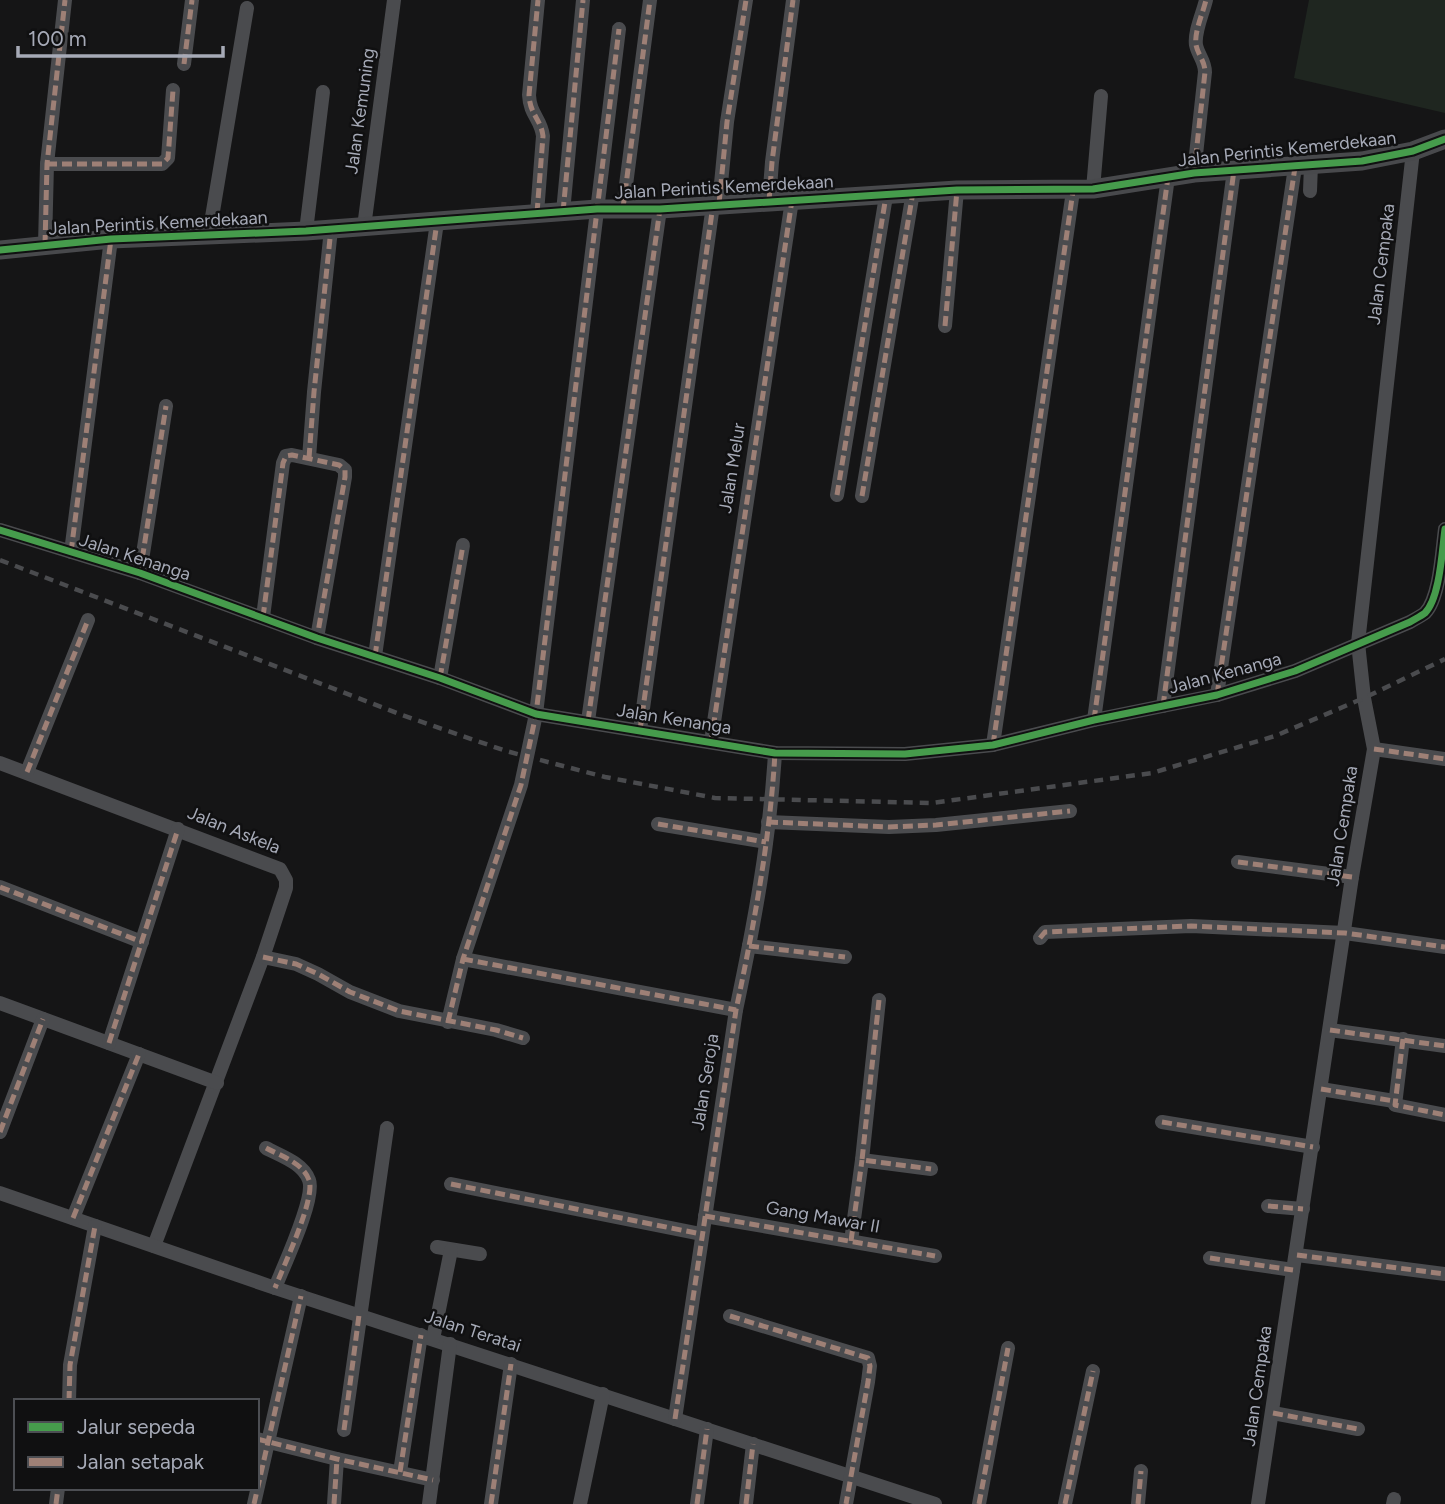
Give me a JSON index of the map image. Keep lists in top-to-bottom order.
{
  "streets": {
    "street": [
      "Jalan Kemuning",
      "Jalan Perintis Kemerdekaan",
      "Jalan Cempaka",
      "Jalan Melur",
      "Jalan Kenanga",
      "Jalan Askela",
      "Jalan Seroja",
      "Gang Mawar II",
      "Jalan Teratai"
    ]
  },
  "crossings": [
    ["Jalan Kemuning", "Jalan Perintis Kemerdekaan"],
    ["Jalan Perintis Kemerdekaan", "Jalan Cempaka"],
    ["Jalan Perintis Kemerdekaan", "Jalan Melur"],
    ["Jalan Cempaka", "Jalan Kenanga"],
    ["Jalan Melur", "Jalan Kenanga"],
    ["Jalan Kenanga", "Jalan Seroja"],
    ["Jalan Askela", "Jalan Teratai"],
    ["Jalan Seroja", "Gang Mawar II"],
    ["Jalan Seroja", "Jalan Teratai"]
  ],
  "legend": ["Jalur sepeda", "Jalan setapak"],
  "scale_bar": "100 m"
}
